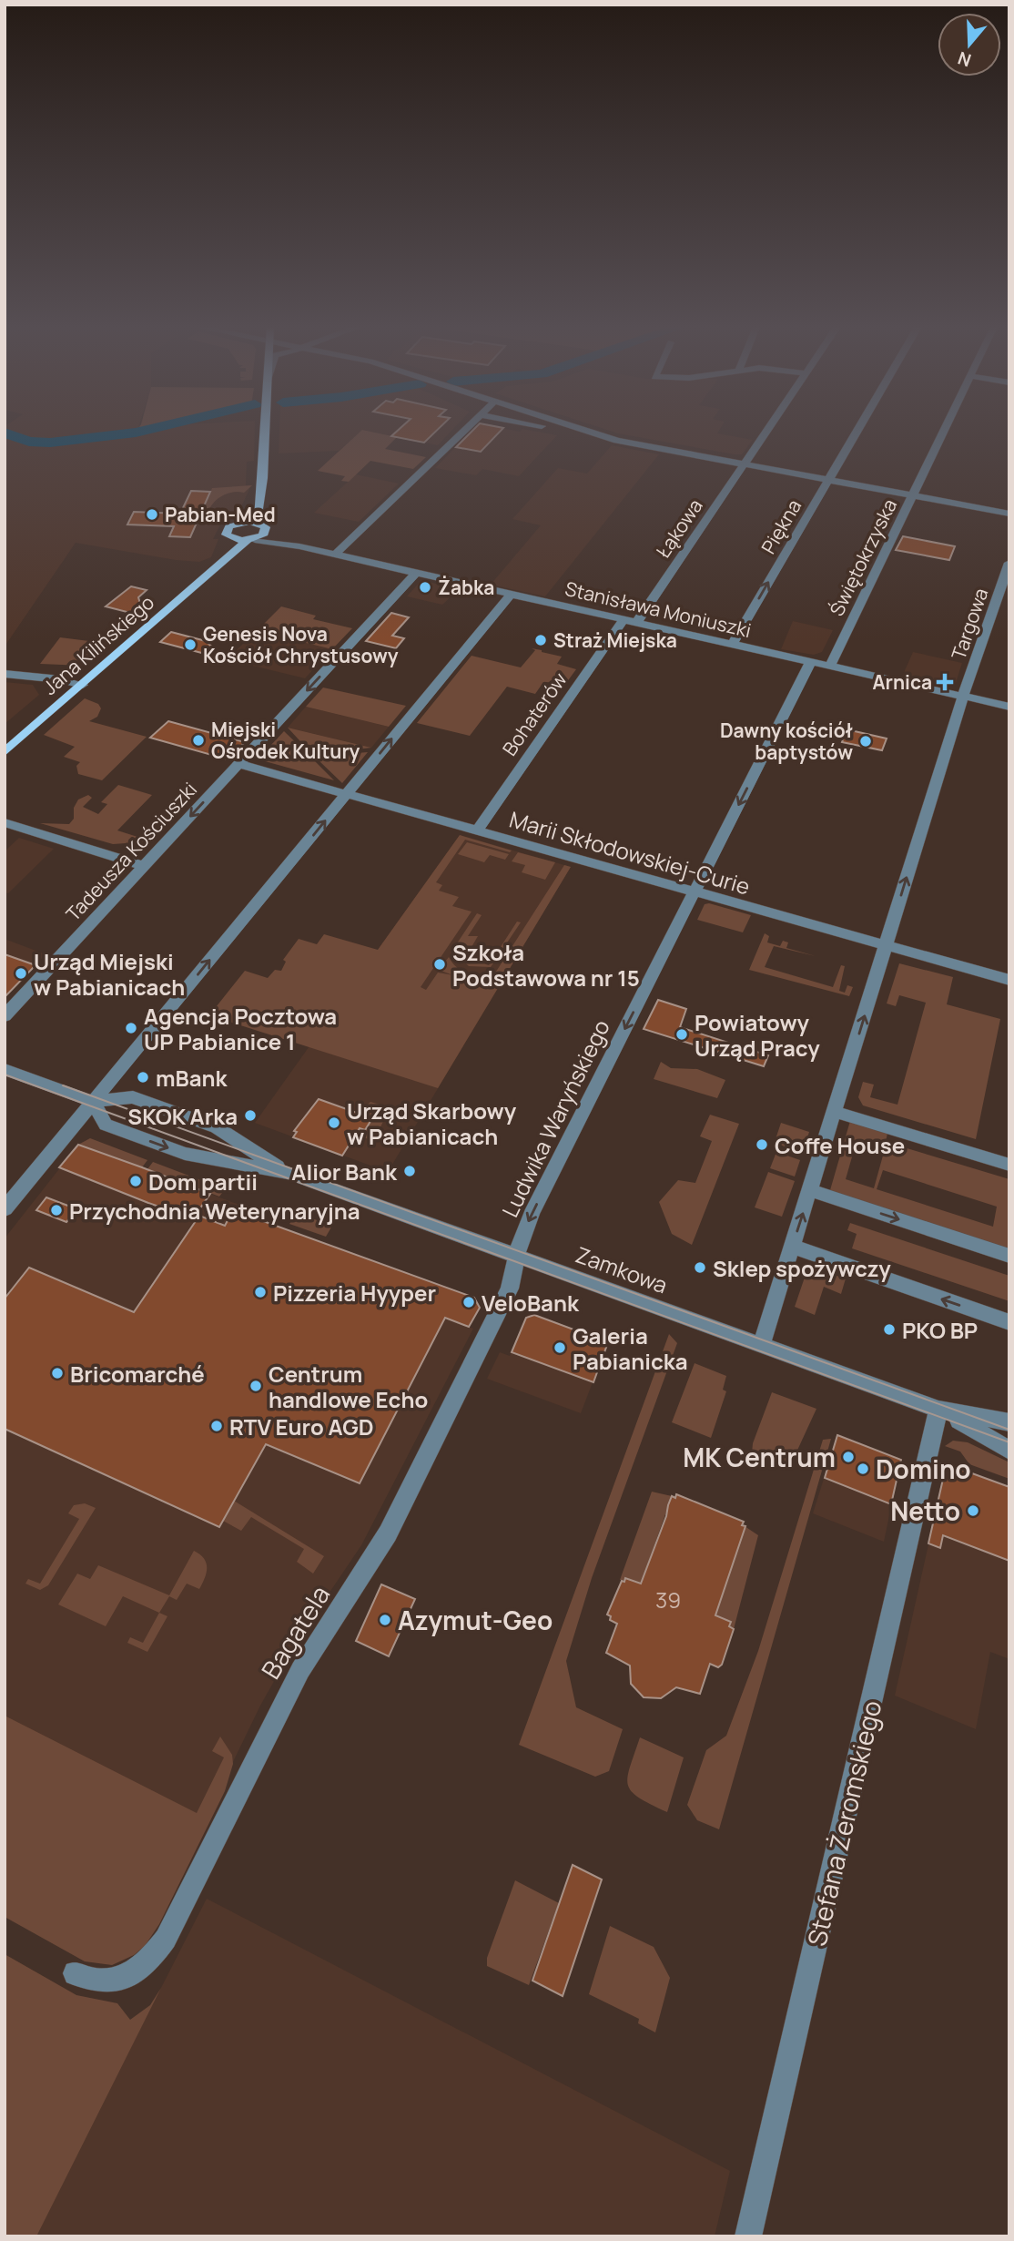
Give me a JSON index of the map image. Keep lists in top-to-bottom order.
{
  "streets": {
    "main road": ["Jana Kilińskiego"],
    "street": [
      "Piękna",
      "Łąkowa",
      "Świętokrzyska",
      "Stanisława Moniuszki",
      "Targowa",
      "Bohaterów",
      "Tadeusza Kościuszki",
      "Marii Skłodowskiej-Curie",
      "Ludwika Waryńskiego",
      "Zamkowa",
      "Bagatela",
      "Stefana Żeromskiego"
    ]
  },
  "crossings": [
    ["Piękna", "Stanisława Moniuszki"],
    ["Łąkowa", "Stanisława Moniuszki"],
    ["Łąkowa", "Bohaterów"],
    ["Świętokrzyska", "Stanisława Moniuszki"],
    ["Stanisława Moniuszki", "Targowa"],
    ["Stanisława Moniuszki", "Jana Kilińskiego"],
    ["Stanisława Moniuszki", "Bohaterów"],
    ["Stanisława Moniuszki", "Tadeusza Kościuszki"],
    ["Stanisława Moniuszki", "Ludwika Waryńskiego"],
    ["Targowa", "Marii Skłodowskiej-Curie"],
    ["Targowa", "Zamkowa"],
    ["Bohaterów", "Marii Skłodowskiej-Curie"],
    ["Tadeusza Kościuszki", "Marii Skłodowskiej-Curie"],
    ["Marii Skłodowskiej-Curie", "Ludwika Waryńskiego"],
    ["Ludwika Waryńskiego", "Zamkowa"],
    ["Ludwika Waryńskiego", "Bagatela"],
    ["Zamkowa", "Bagatela"],
    ["Zamkowa", "Stefana Żeromskiego"]
  ],
  "one_way": ["Piękna", "Targowa", "Ludwika Waryńskiego"],
  "places": {
    "other": [
      "Pabian-Med",
      "Żabka",
      "Straż Miejska",
      "Genesis Nova Kościół Chrystusowy",
      "Miejski Ośrodek Kultury",
      "Dawny kościół baptystów",
      "Szkoła Podstawowa nr 15",
      "Urząd Miejski w Pabianicach",
      "Agencja Pocztowa UP Pabianice 1",
      "Powiatowy Urząd Pracy",
      "mBank",
      "SKOK Arka",
      "Urząd Skarbowy w Pabianicach",
      "Coffe House",
      "Alior Bank",
      "Dom partii",
      "Przychodnia Weterynaryjna",
      "Sklep spożywczy",
      "Pizzeria Hyyper",
      "VeloBank",
      "PKO BP",
      "Galeria Pabianicka",
      "Bricomarché",
      "Centrum handlowe Echo",
      "RTV Euro AGD",
      "MK Centrum",
      "Domino",
      "Netto",
      "Azymut-Geo"
    ],
    "health": ["Arnica"]
  },
  "house_numbers": ["39"],
  "north": "bottom"
}
